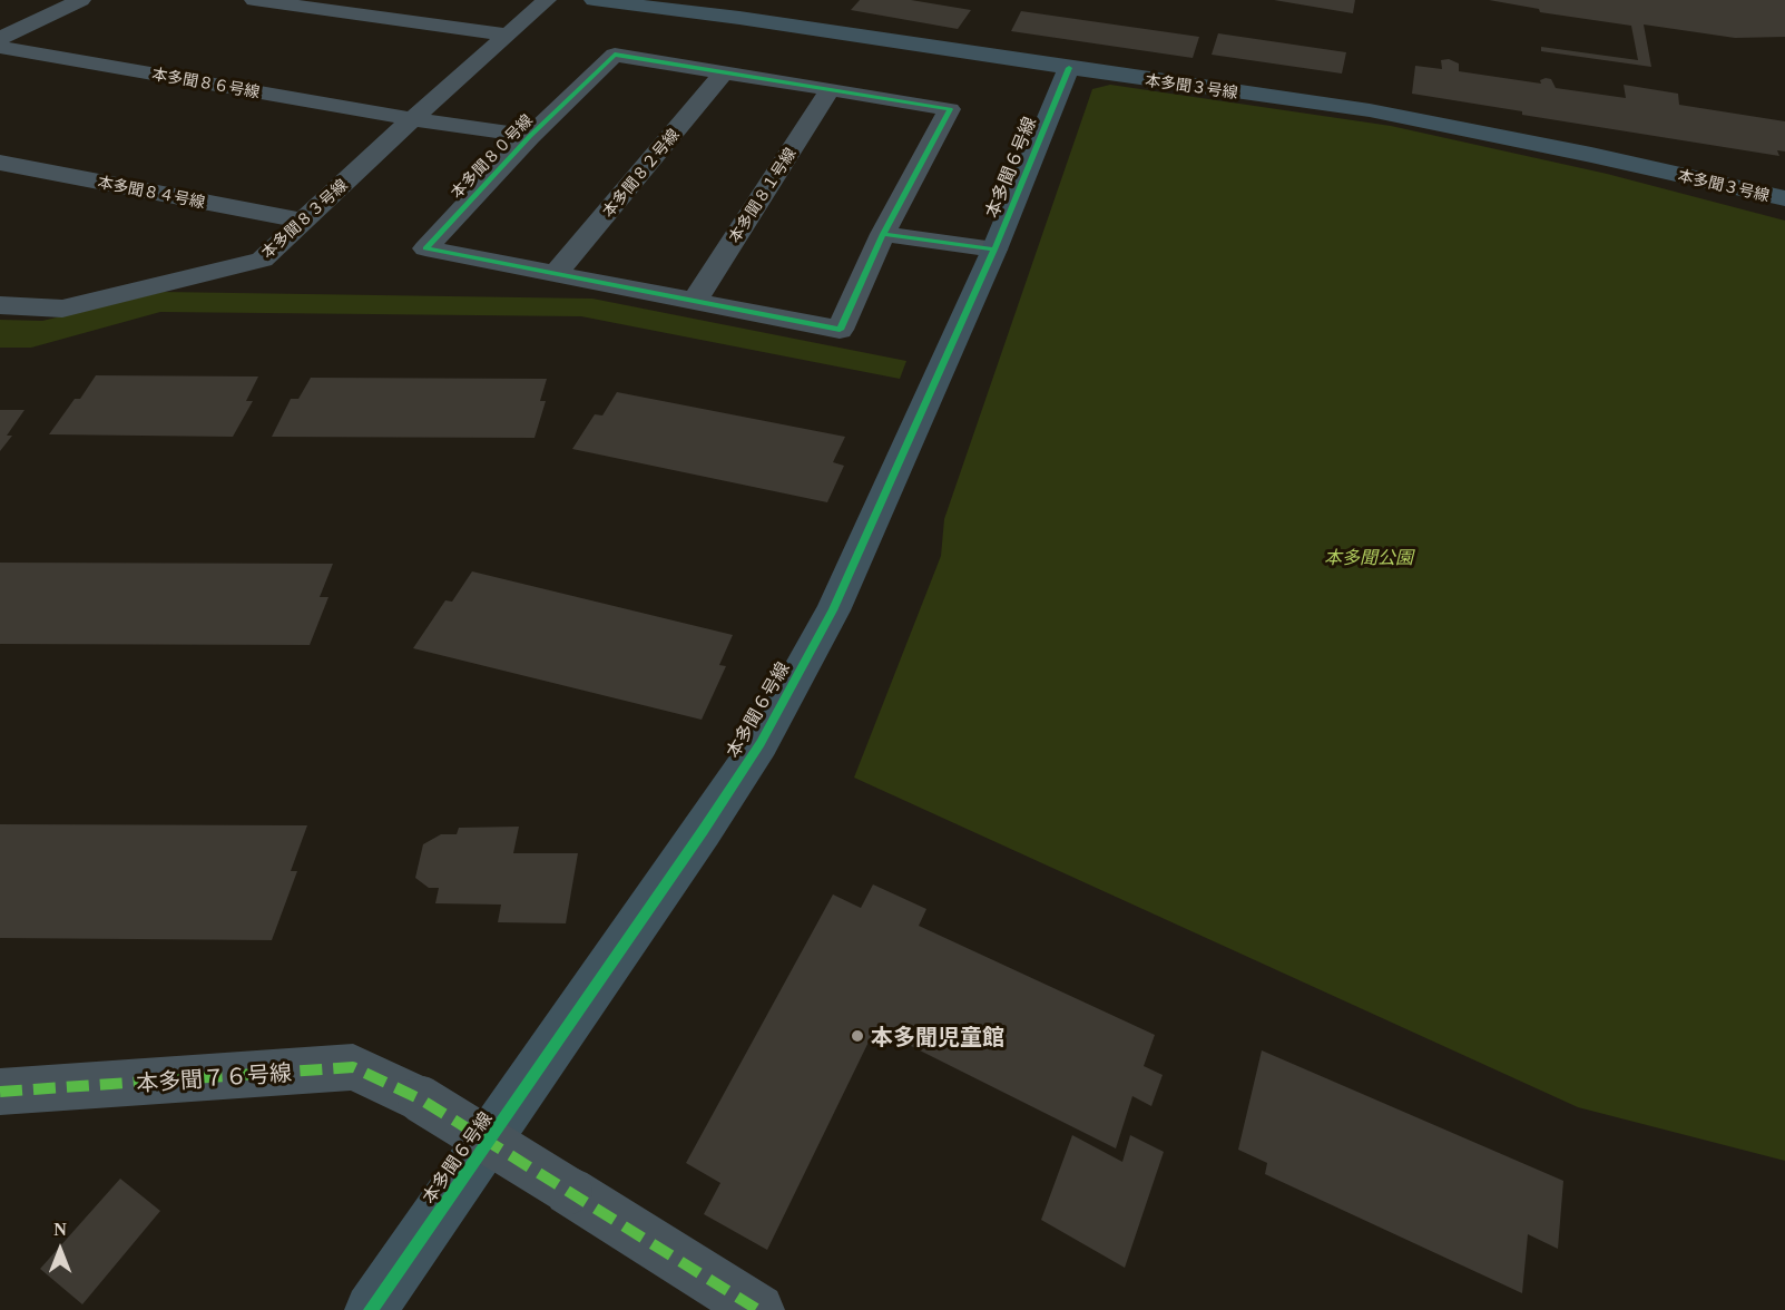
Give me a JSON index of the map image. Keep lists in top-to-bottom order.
{
  "streets": {
    "street": [
      "本多聞８６号線",
      "本多聞３号線",
      "本多聞８０号線",
      "本多聞６号線",
      "本多聞８２号線",
      "本多聞８４号線",
      "本多聞８１号線",
      "本多聞８３号線",
      "本多聞７６号線"
    ]
  },
  "crossings": [
    ["本多聞８６号線", "本多聞８０号線"],
    ["本多聞８６号線", "本多聞８３号線"],
    ["本多聞３号線", "本多聞６号線"],
    ["本多聞８０号線", "本多聞８２号線"],
    ["本多聞８０号線", "本多聞８１号線"],
    ["本多聞８４号線", "本多聞８３号線"]
  ],
  "parks": ["本多聞公園"],
  "places": ["本多聞児童館"],
  "north": "top"
}
